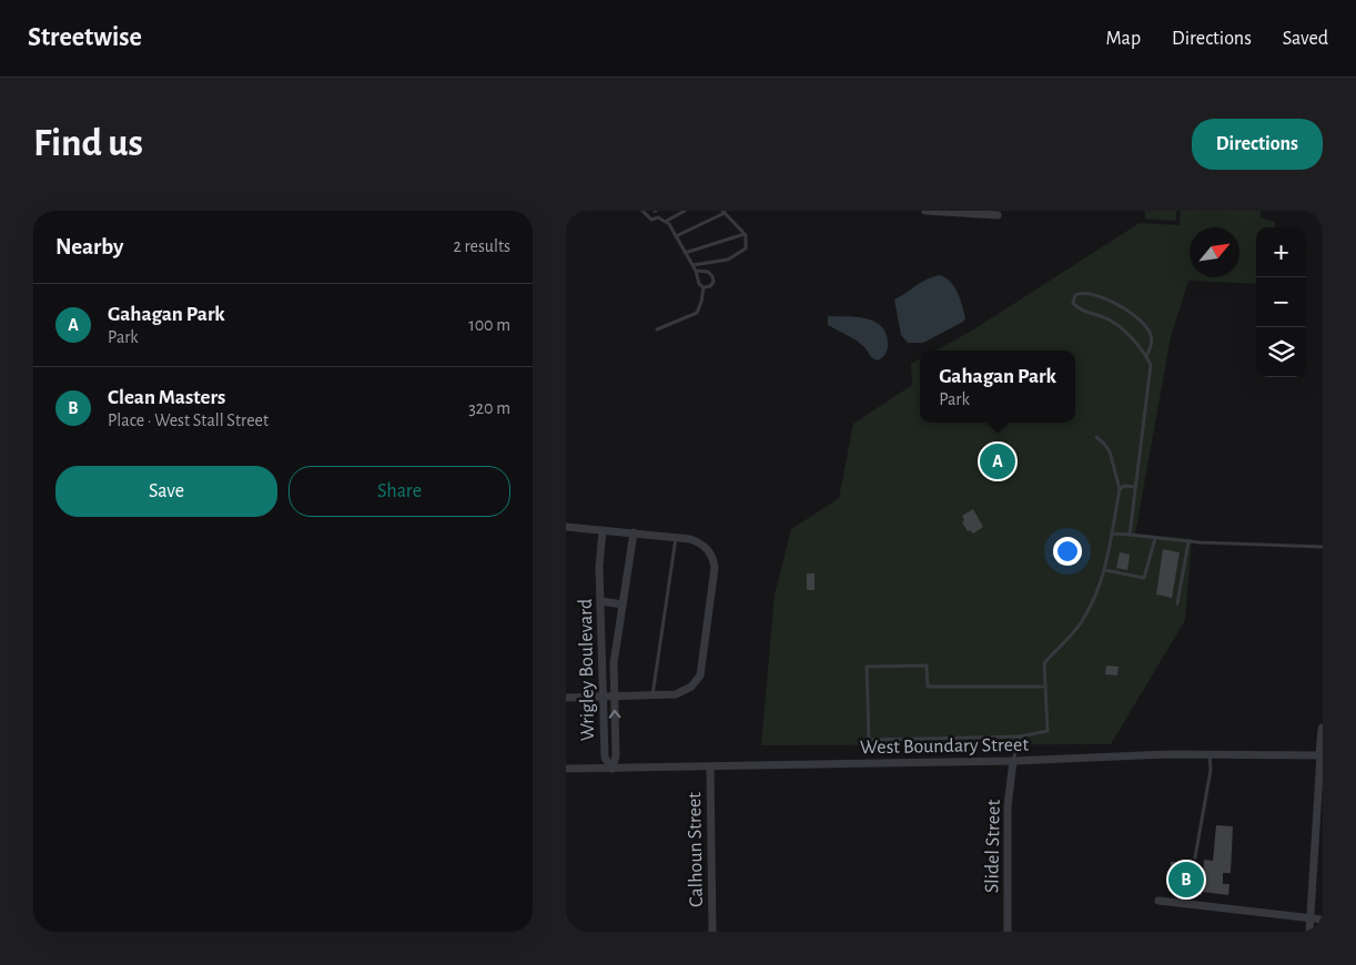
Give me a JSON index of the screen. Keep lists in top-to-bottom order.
{
  "streets": {
    "street": [
      "Wrigley Boulevard",
      "West Boundary Street",
      "Slidel Street",
      "Calhoun Street"
    ]
  },
  "crossings": [
    ["Wrigley Boulevard", "West Boundary Street"],
    ["West Boundary Street", "Slidel Street"],
    ["West Boundary Street", "Calhoun Street"]
  ],
  "north": "top right",
  "page": {
    "header": "Streetwise",
    "nav": ["Map", "Directions", "Saved"],
    "buttons": [
      "Directions",
      ["Save", "Share"]
    ],
    "title": "Find us",
    "heading": ["Nearby", "2 results"],
    "map_buttons": ["+", "−"],
    "list": [
      {
        "mark": "A",
        "name": "Gahagan Park",
        "note": "Park",
        "value": "100 m"
      },
      {
        "mark": "B",
        "name": "Clean Masters",
        "note": "Place · West Stall Street",
        "value": "320 m"
      }
    ],
    "popup": ["Gahagan Park", "Park"],
    "pins": ["A", "B"]
  }
}
